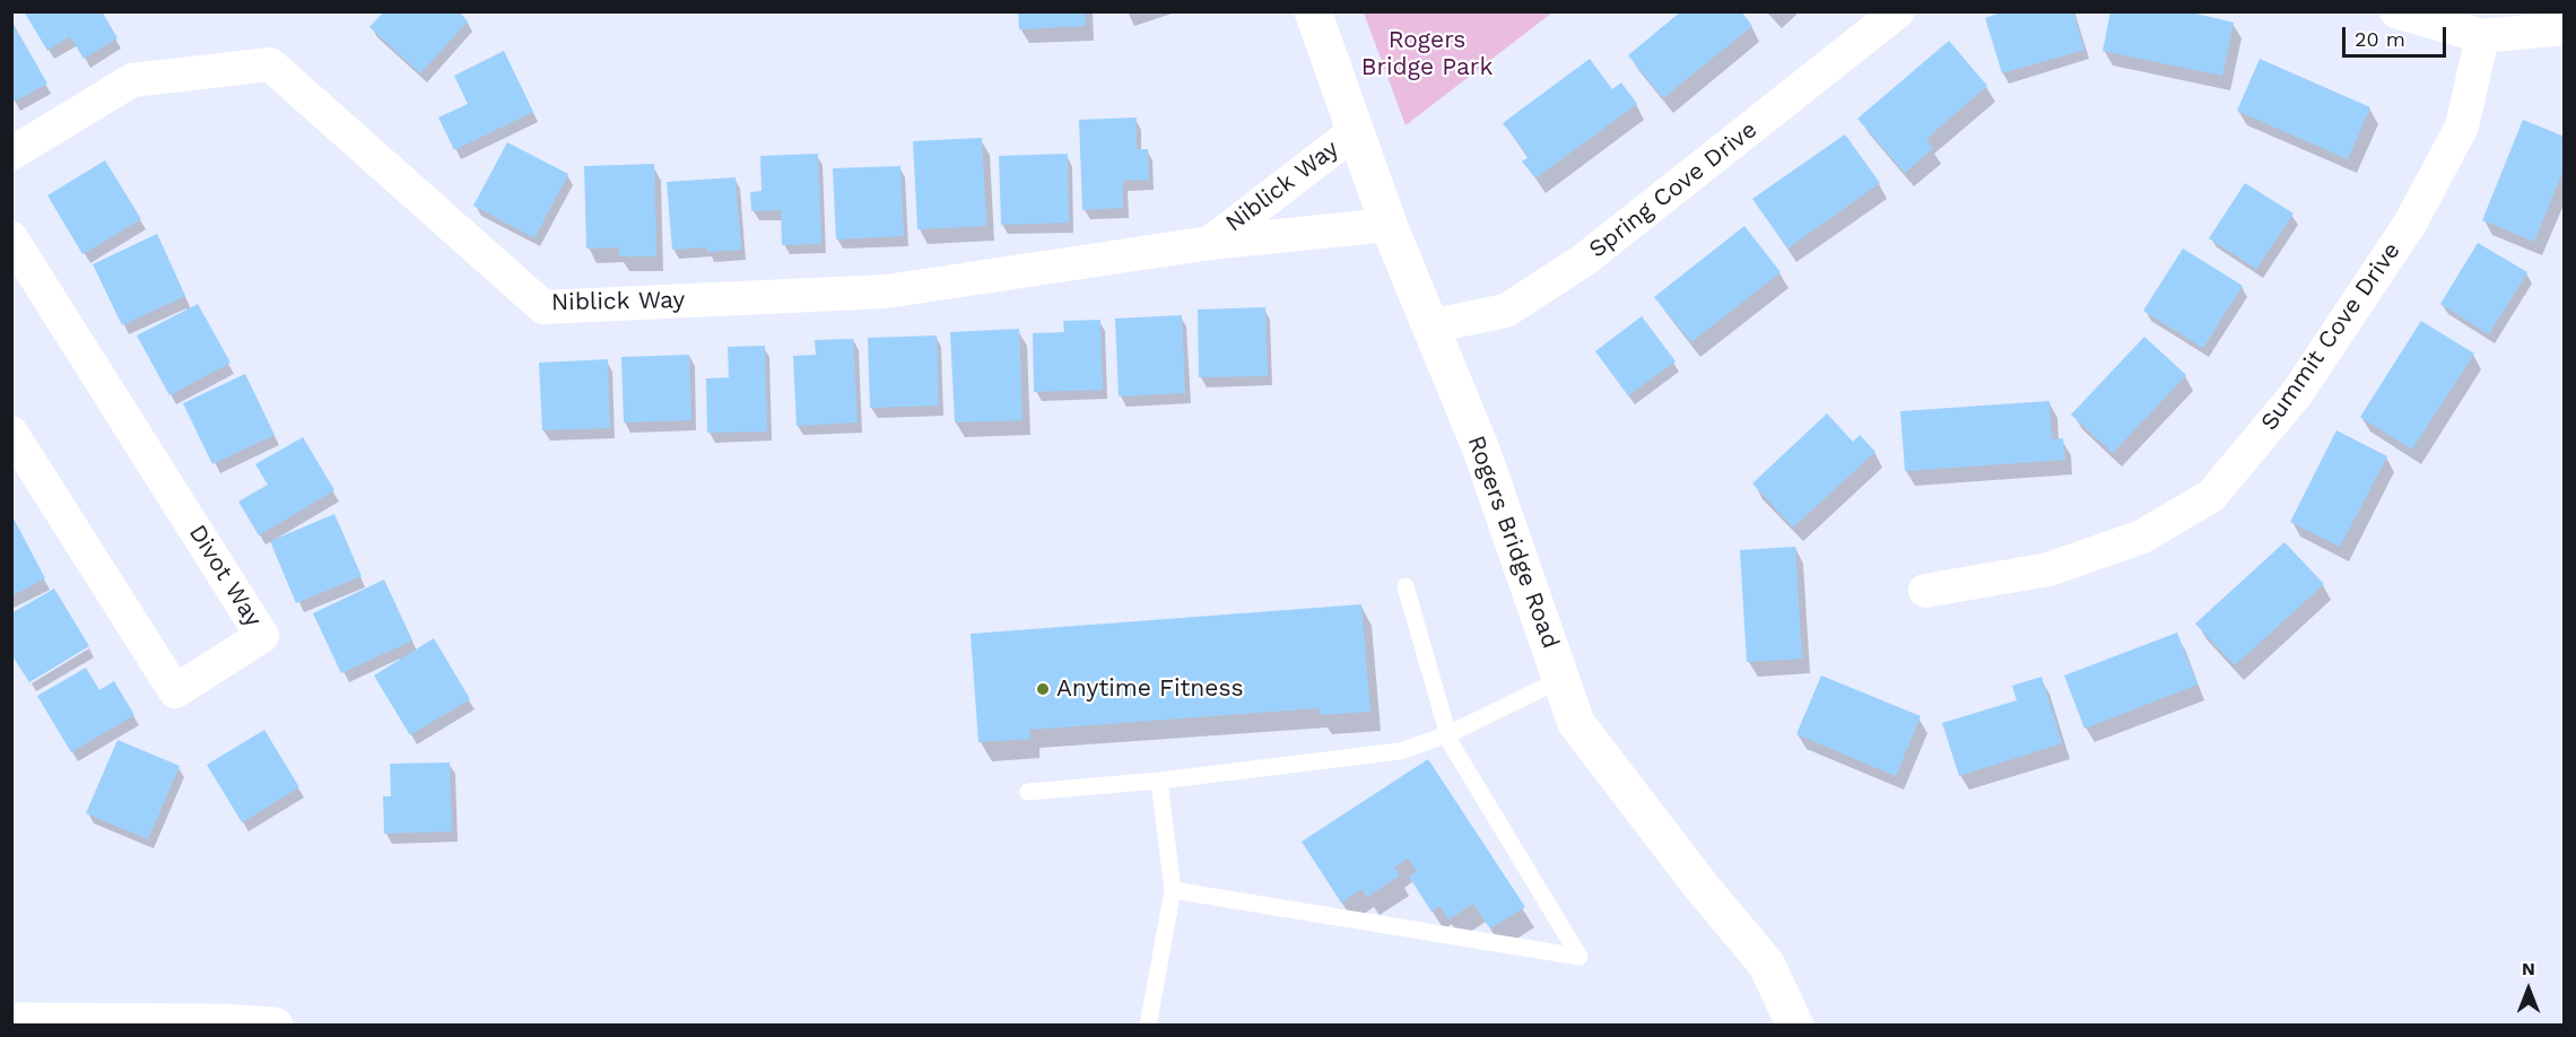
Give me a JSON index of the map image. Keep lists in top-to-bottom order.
{
  "streets": {
    "main road": ["Rogers Bridge Road"],
    "street": [
      "Niblick Way",
      "Spring Cove Drive",
      "Summit Cove Drive",
      "Divot Way"
    ]
  },
  "crossings": [
    ["Niblick Way", "Rogers Bridge Road"],
    ["Spring Cove Drive", "Rogers Bridge Road"]
  ],
  "parks": ["Rogers Bridge Park"],
  "places": ["Anytime Fitness"],
  "scale_bar": "20 m",
  "north": "top"
}
